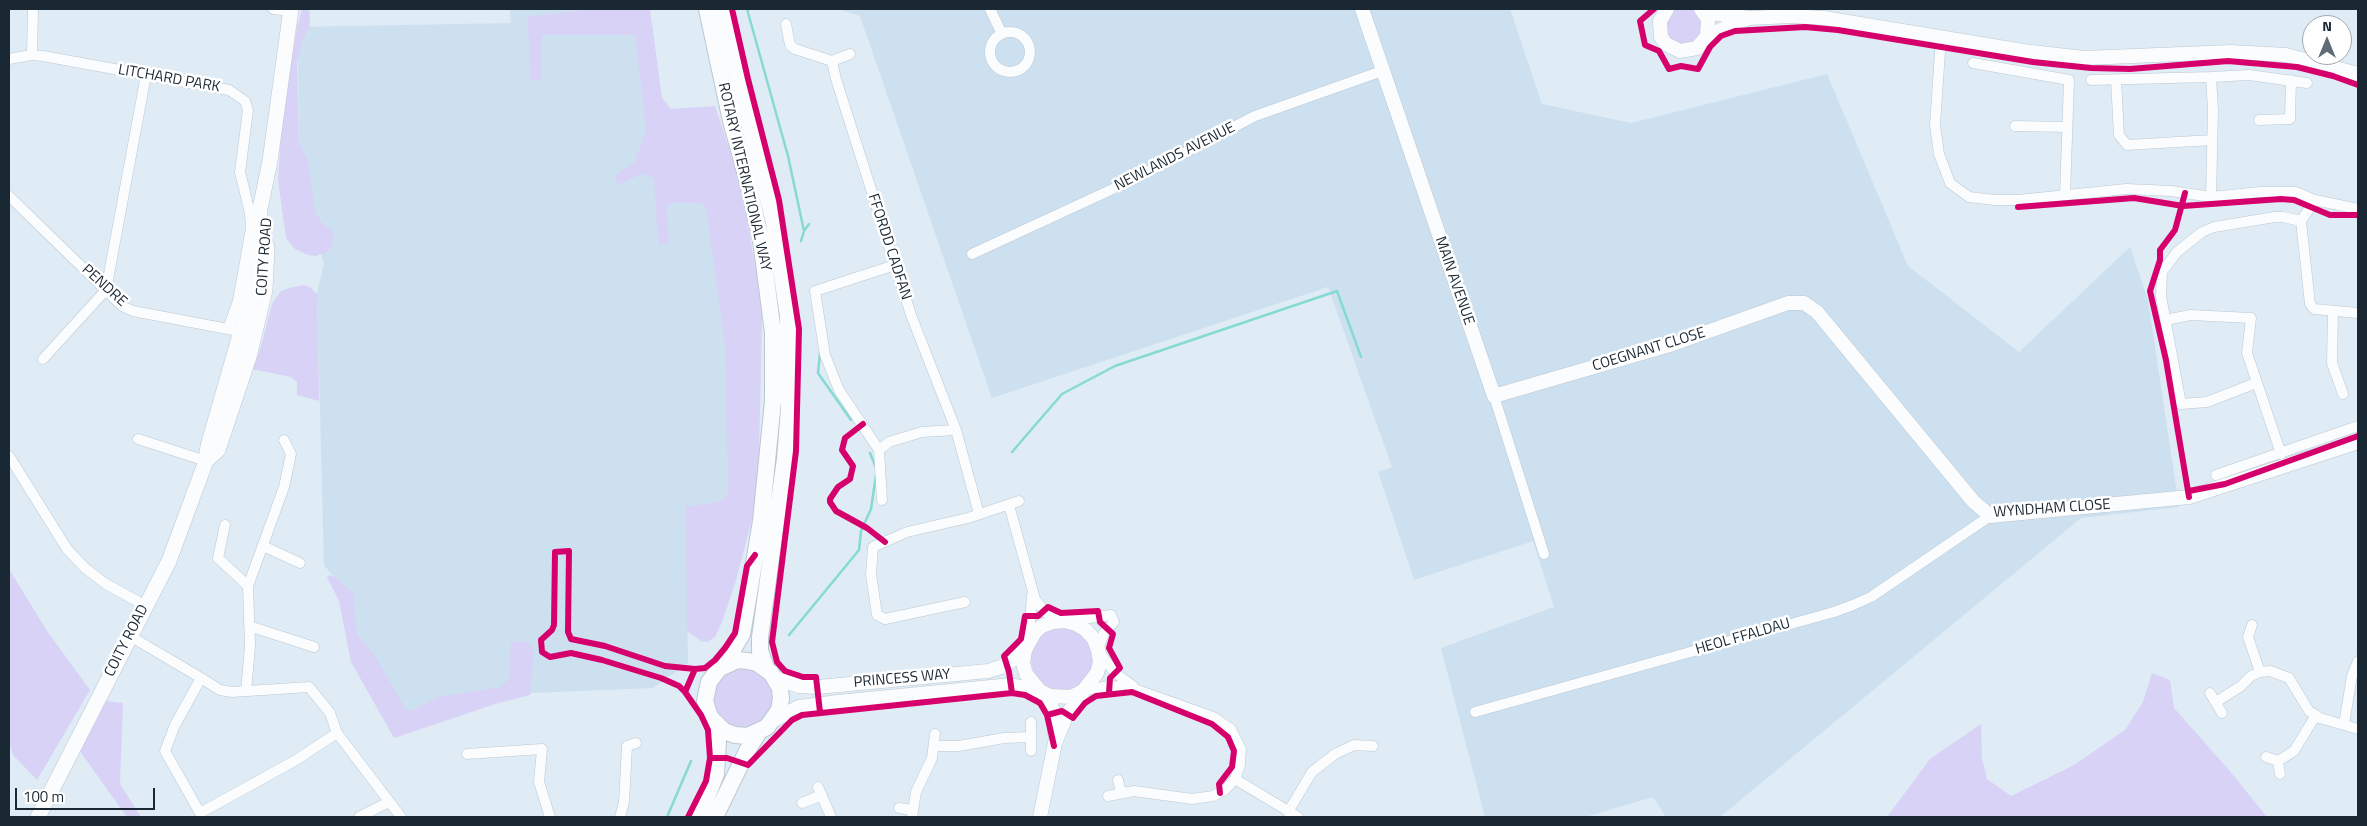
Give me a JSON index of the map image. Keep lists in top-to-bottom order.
{
  "streets": {
    "main road": ["ROTARY INTERNATIONAL WAY", "COITY ROAD"],
    "street": [
      "LITCHARD PARK",
      "NEWLANDS AVENUE",
      "FFORDD CADFAN",
      "MAIN AVENUE",
      "PENDRE",
      "COEGNANT CLOSE",
      "WYNDHAM CLOSE",
      "HEOL FFALDAU",
      "PRINCESS WAY"
    ]
  },
  "crossings": [
    ["LITCHARD PARK", "COITY ROAD"],
    ["LITCHARD PARK", "PENDRE"],
    ["NEWLANDS AVENUE", "MAIN AVENUE"],
    ["ROTARY INTERNATIONAL WAY", "PRINCESS WAY"],
    ["COITY ROAD", "PENDRE"],
    ["MAIN AVENUE", "COEGNANT CLOSE"],
    ["COEGNANT CLOSE", "WYNDHAM CLOSE"],
    ["WYNDHAM CLOSE", "HEOL FFALDAU"]
  ],
  "scale_bar": "100 m",
  "north": "top"
}
